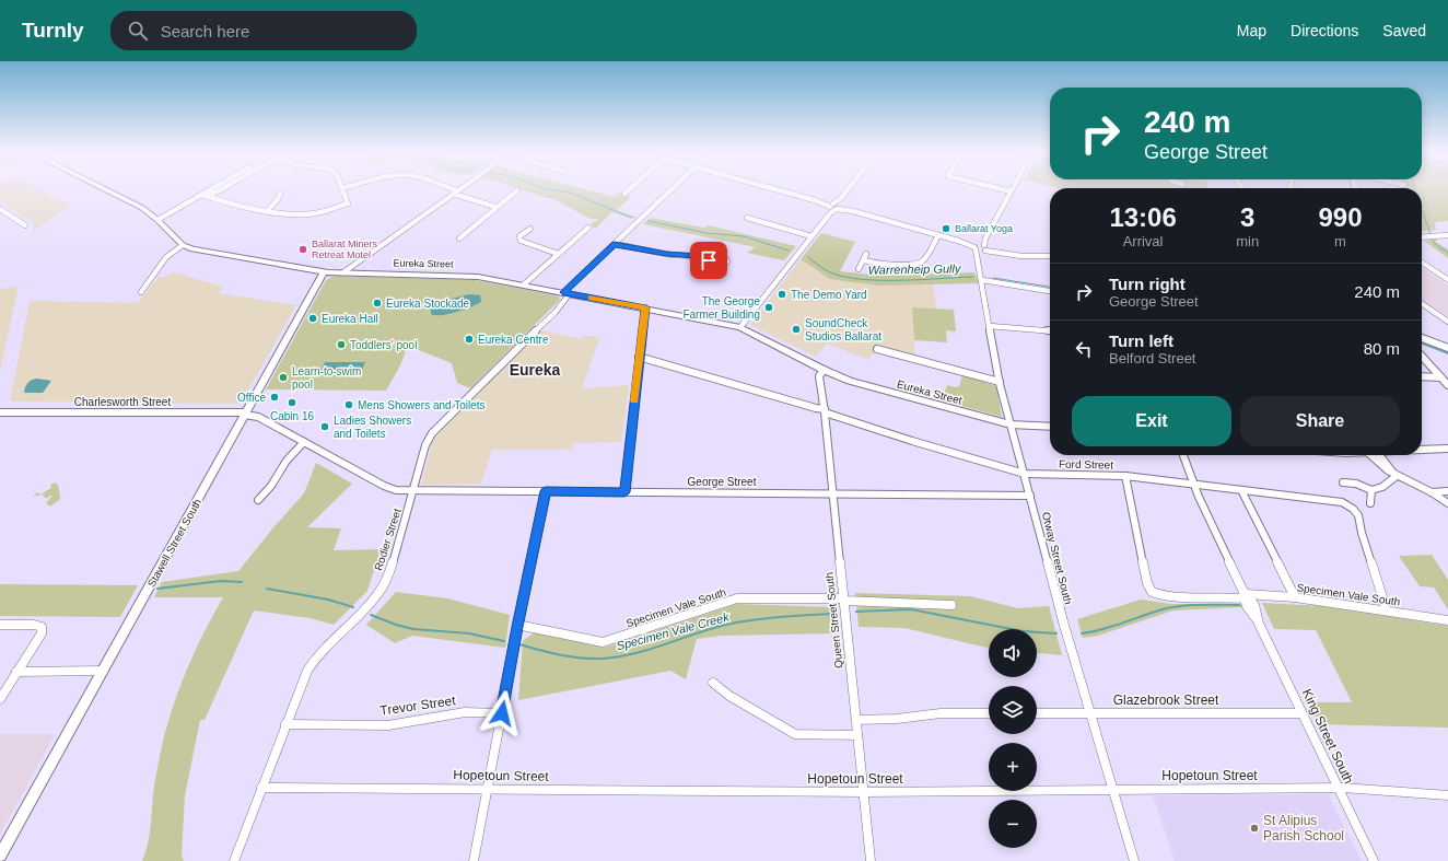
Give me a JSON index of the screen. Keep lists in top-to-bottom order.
{
  "streets": {
    "street": [
      "Eureka Street",
      "Charlesworth Street",
      "Ford Street",
      "George Street",
      "Rodier Street",
      "Stawell Street South",
      "Otway Street South",
      "Specimen Vale South",
      "Queen Street South",
      "Glazebrook Street",
      "Trevor Street",
      "King Street South",
      "Hopetoun Street"
    ]
  },
  "crossings": [
    ["Eureka Street", "Rodier Street"],
    ["Eureka Street", "Stawell Street South"],
    ["Eureka Street", "Otway Street South"],
    ["Eureka Street", "Queen Street South"],
    ["Charlesworth Street", "George Street"],
    ["Charlesworth Street", "Rodier Street"],
    ["Charlesworth Street", "Stawell Street South"],
    ["Ford Street", "Otway Street South"],
    ["Ford Street", "Specimen Vale South"],
    ["Ford Street", "Queen Street South"],
    ["Ford Street", "King Street South"],
    ["George Street", "Rodier Street"],
    ["George Street", "Otway Street South"],
    ["George Street", "Queen Street South"],
    ["Rodier Street", "Trevor Street"],
    ["Rodier Street", "Hopetoun Street"],
    ["Otway Street South", "Glazebrook Street"],
    ["Otway Street South", "Hopetoun Street"],
    ["Specimen Vale South", "Queen Street South"],
    ["Specimen Vale South", "King Street South"],
    ["Queen Street South", "Hopetoun Street"],
    ["Glazebrook Street", "King Street South"],
    ["King Street South", "Hopetoun Street"]
  ],
  "districts": ["Eureka"],
  "water": ["Warrenheip Gully", "Specimen Vale Creek"],
  "places": [
    "Ballarat Yoga",
    "Ballarat Miners Retreat Motel",
    "The Demo Yard",
    "Eureka Stockade",
    "The George Farmer Building",
    "Eureka Hall",
    "SoundCheck Studios Ballarat",
    "Eureka Centre",
    "Toddlers' pool",
    "Learn-to-swim pool",
    "Office",
    "Cabin 16",
    "Mens Showers and Toilets",
    "Ladies Showers and Toilets",
    "St Alipius Parish School"
  ],
  "page": {
    "header": "Turnly",
    "search": "Search here",
    "nav": ["Map", "Directions", "Saved"],
    "turn": ["240 m", "George Street"],
    "eta": [
      "13:06",
      "Arrival",
      "3",
      "min",
      "990",
      "m"
    ],
    "list": [
      {
        "name": "Turn right",
        "note": "George Street",
        "value": "240 m"
      },
      {
        "name": "Turn left",
        "note": "Belford Street",
        "value": "80 m"
      }
    ],
    "buttons": ["Exit", "Share"],
    "map_buttons": ["+", "−"]
  }
}
